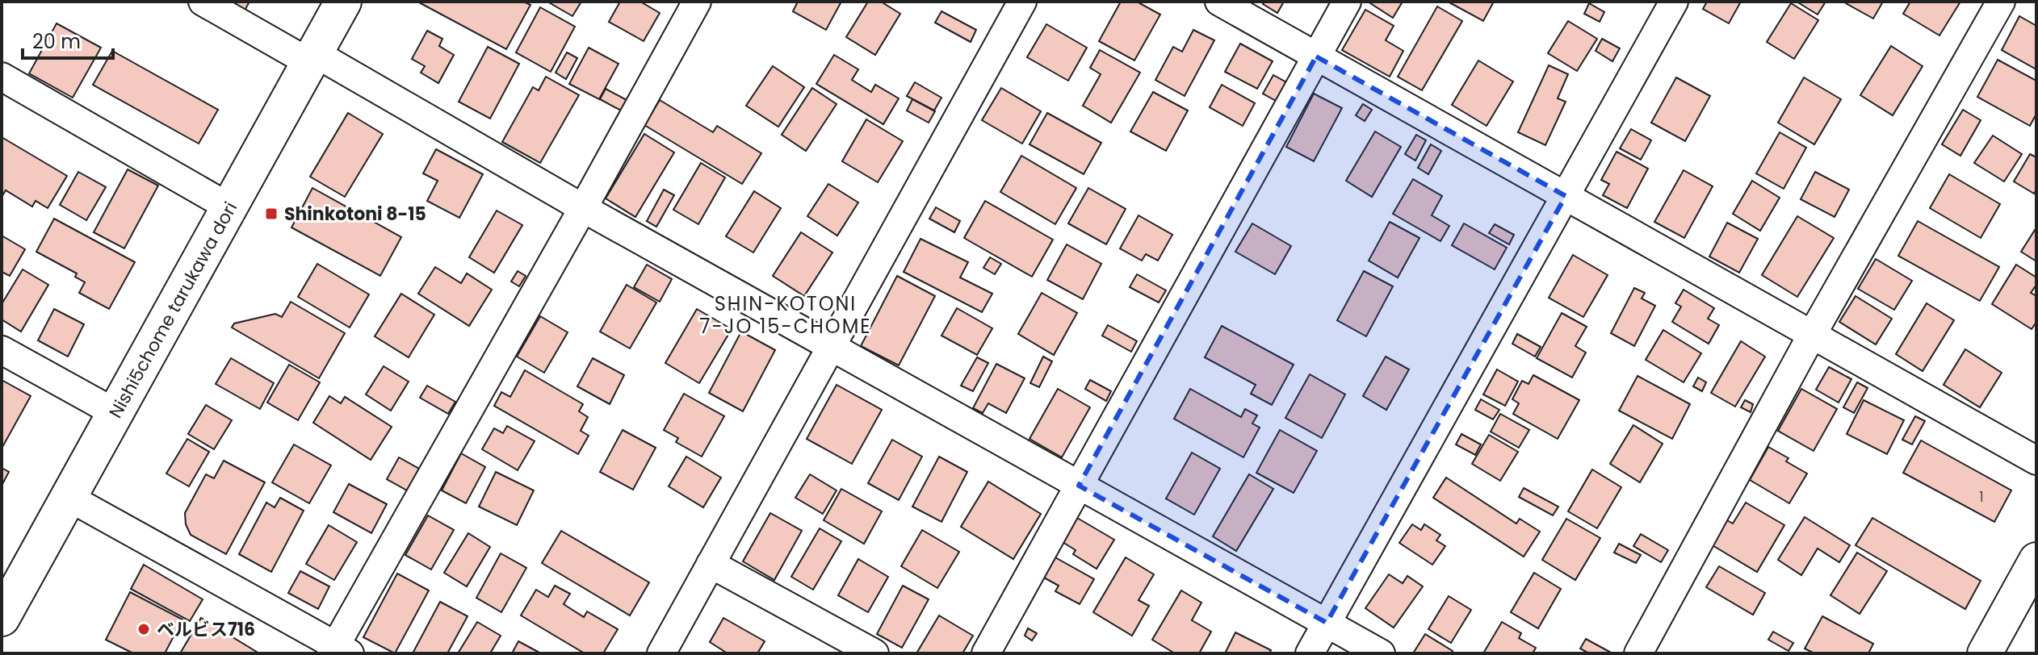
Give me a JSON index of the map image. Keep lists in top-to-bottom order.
{
  "streets": {
    "main road": ["Nishi5chome tarukawa dori"]
  },
  "districts": ["SHIN-KOTONI 7-JO 15-CHOME"],
  "places": {
    "transit": ["Shinkotoni 8-15"],
    "other": ["ベルビス716"]
  },
  "house_numbers": ["1"],
  "scale_bar": "20 m"
}
